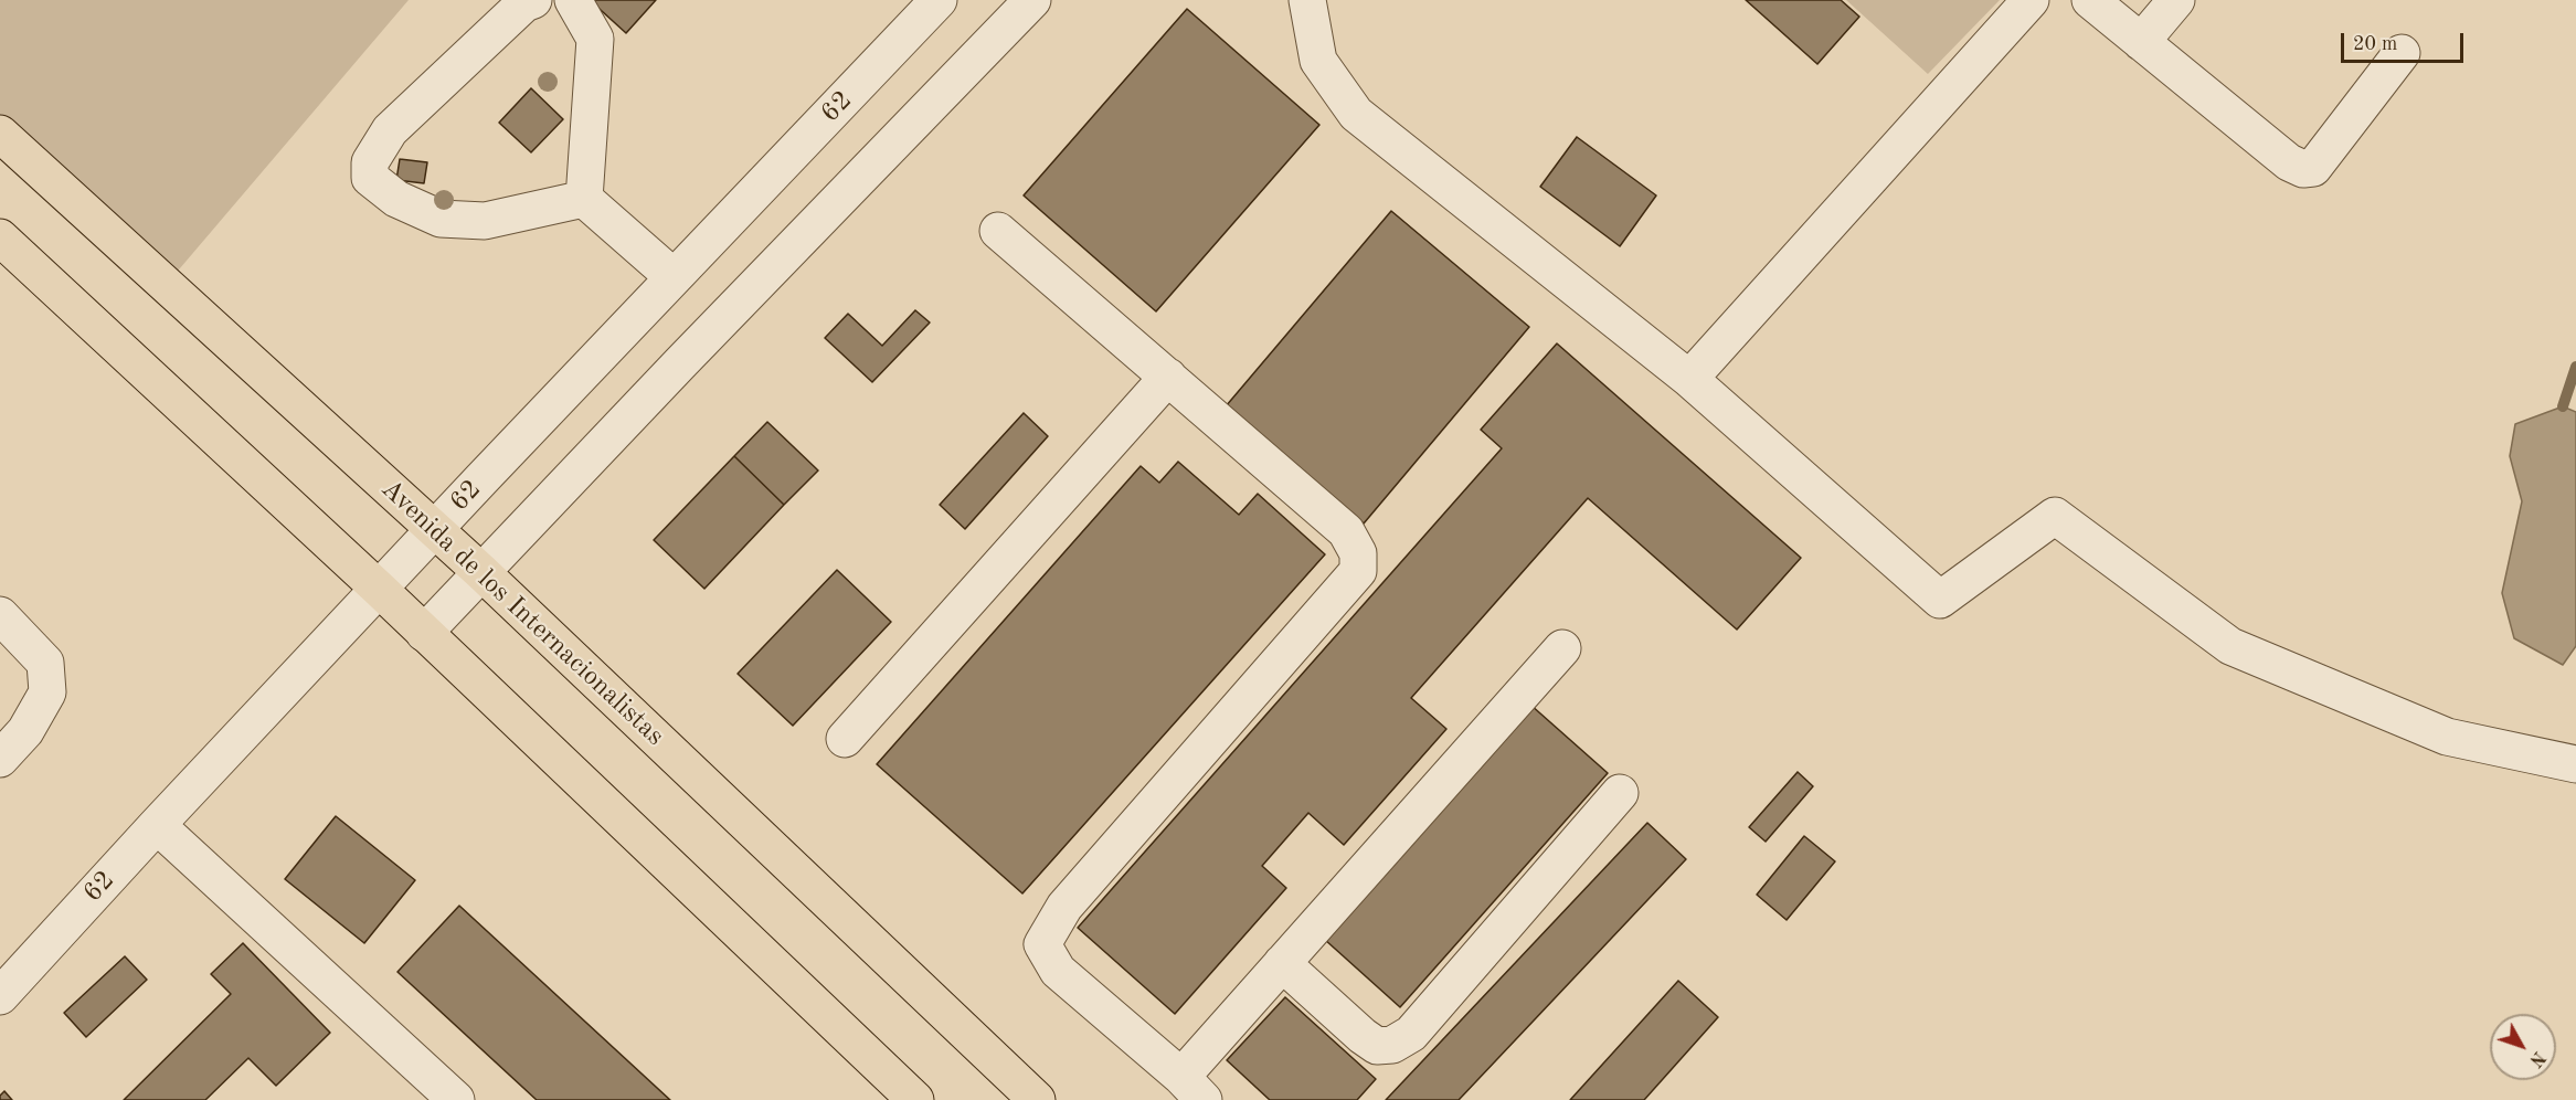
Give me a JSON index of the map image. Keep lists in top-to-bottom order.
{
  "streets": {
    "highway": ["Avenida de los Internacionalistas"],
    "street": ["62"]
  },
  "crossings": [
    ["62", "Avenida de los Internacionalistas"]
  ],
  "scale_bar": "20 m",
  "north": "bottom right"
}
